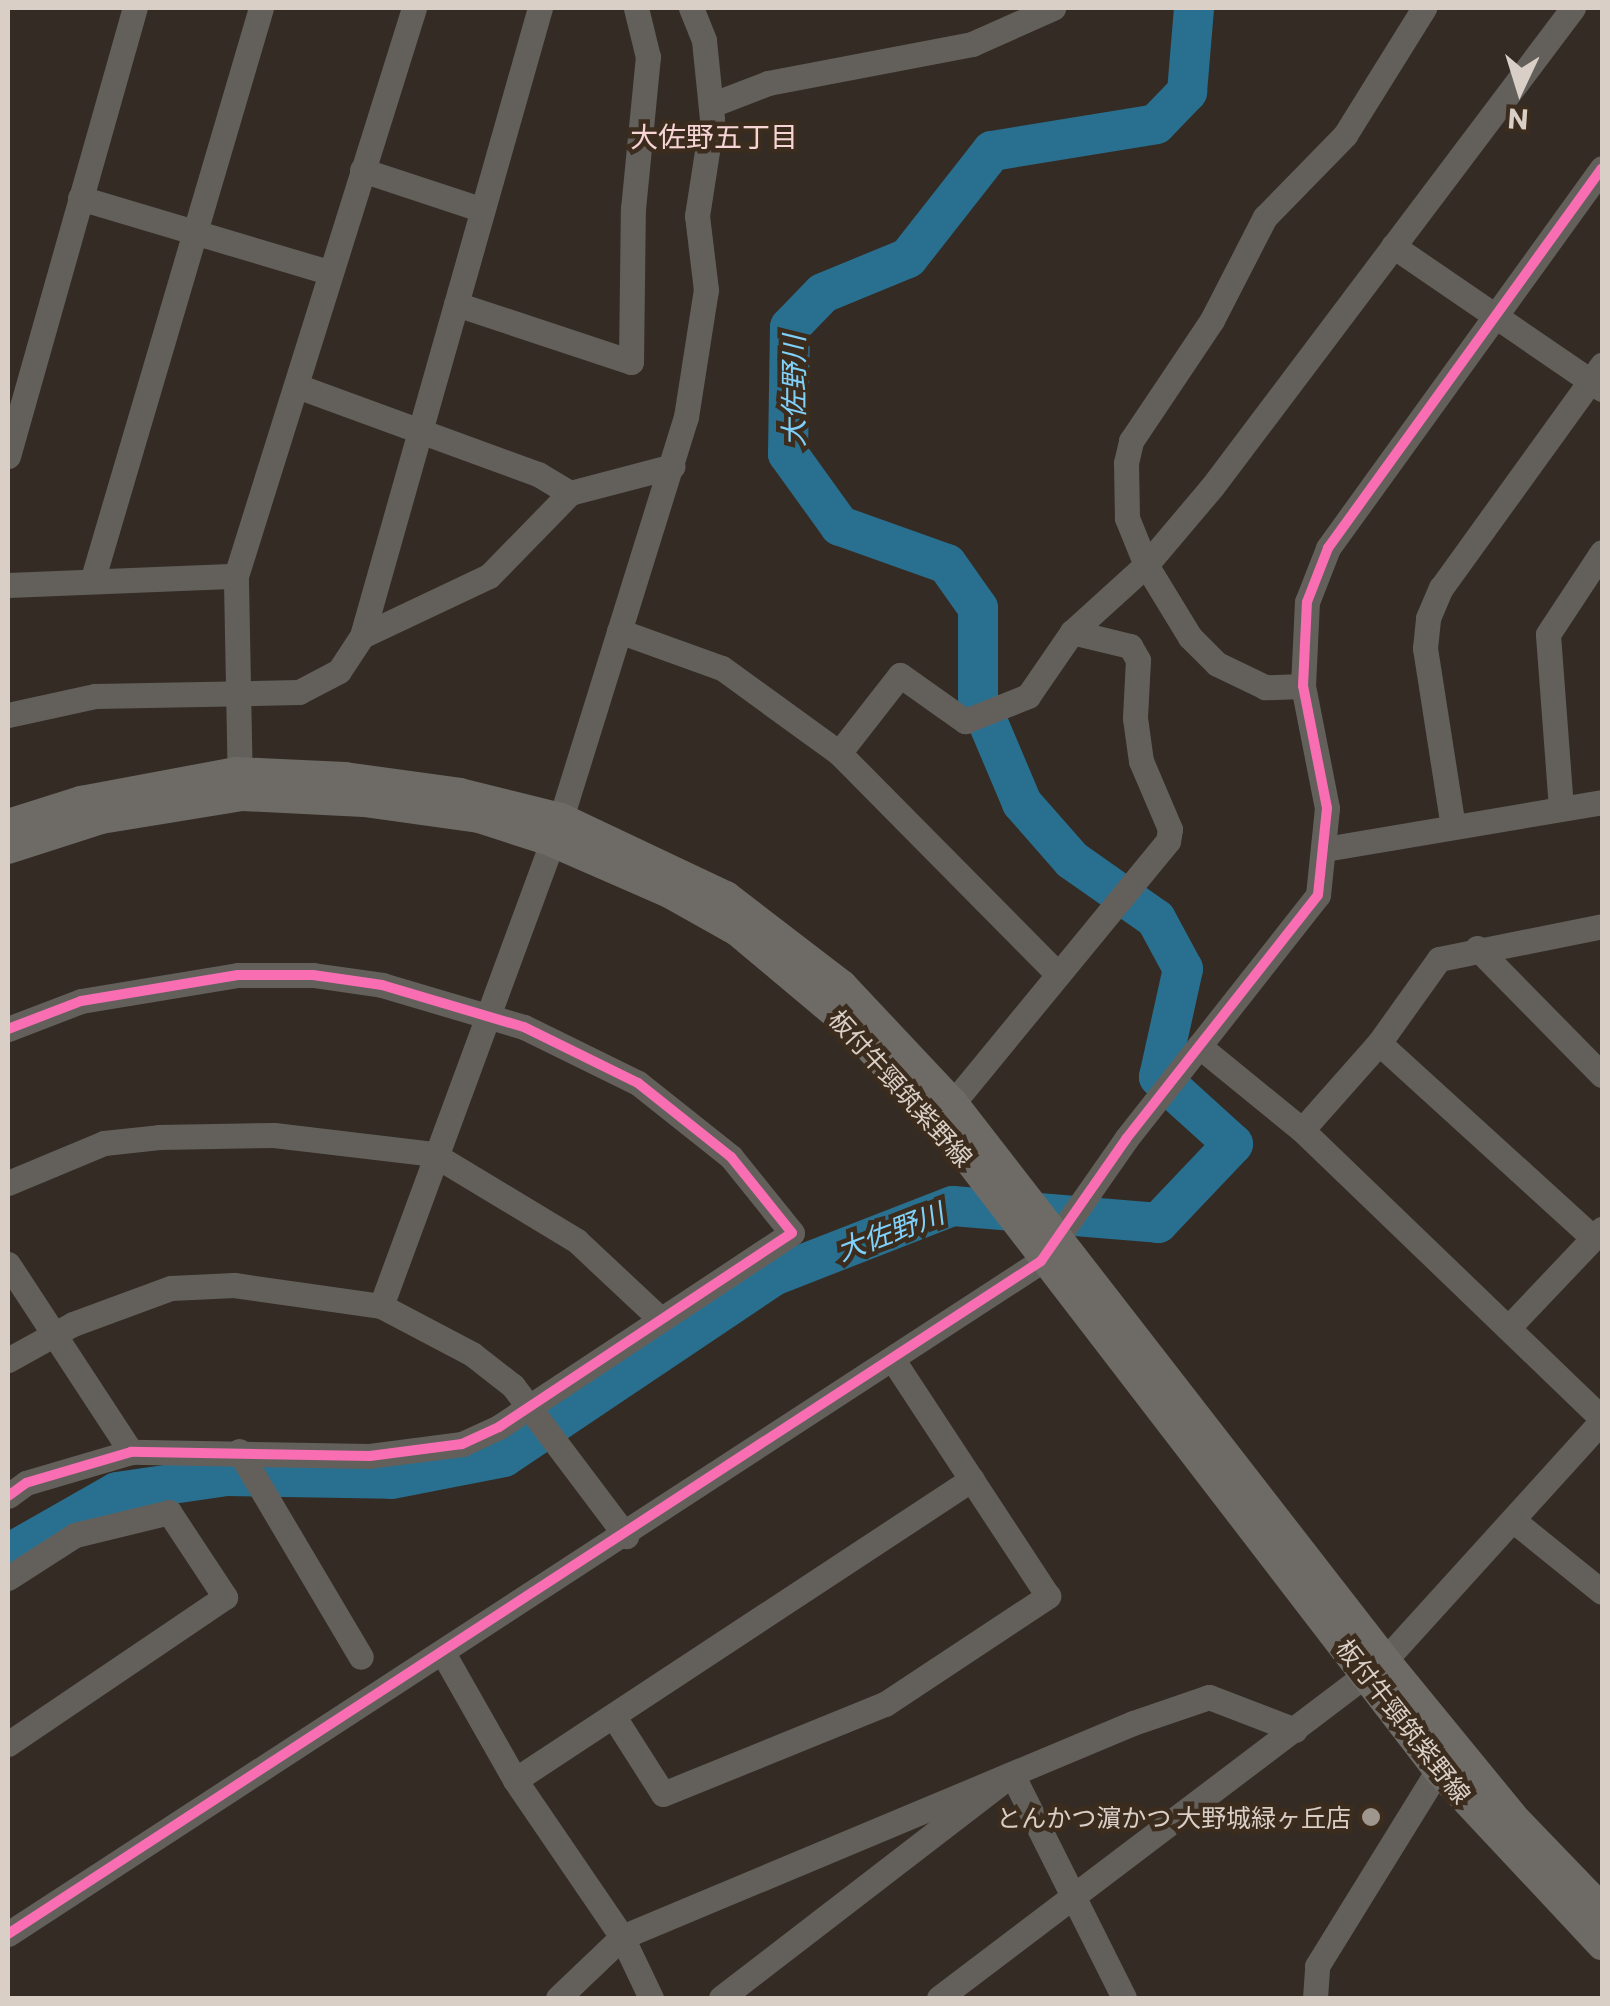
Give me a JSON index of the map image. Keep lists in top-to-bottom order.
{
  "streets": {
    "main road": ["板付牛頸筑紫野線"]
  },
  "districts": ["大佐野五丁目"],
  "water": ["大佐野川"],
  "places": ["とんかつ濵かつ 大野城緑ヶ丘店"],
  "north": "bottom"
}
